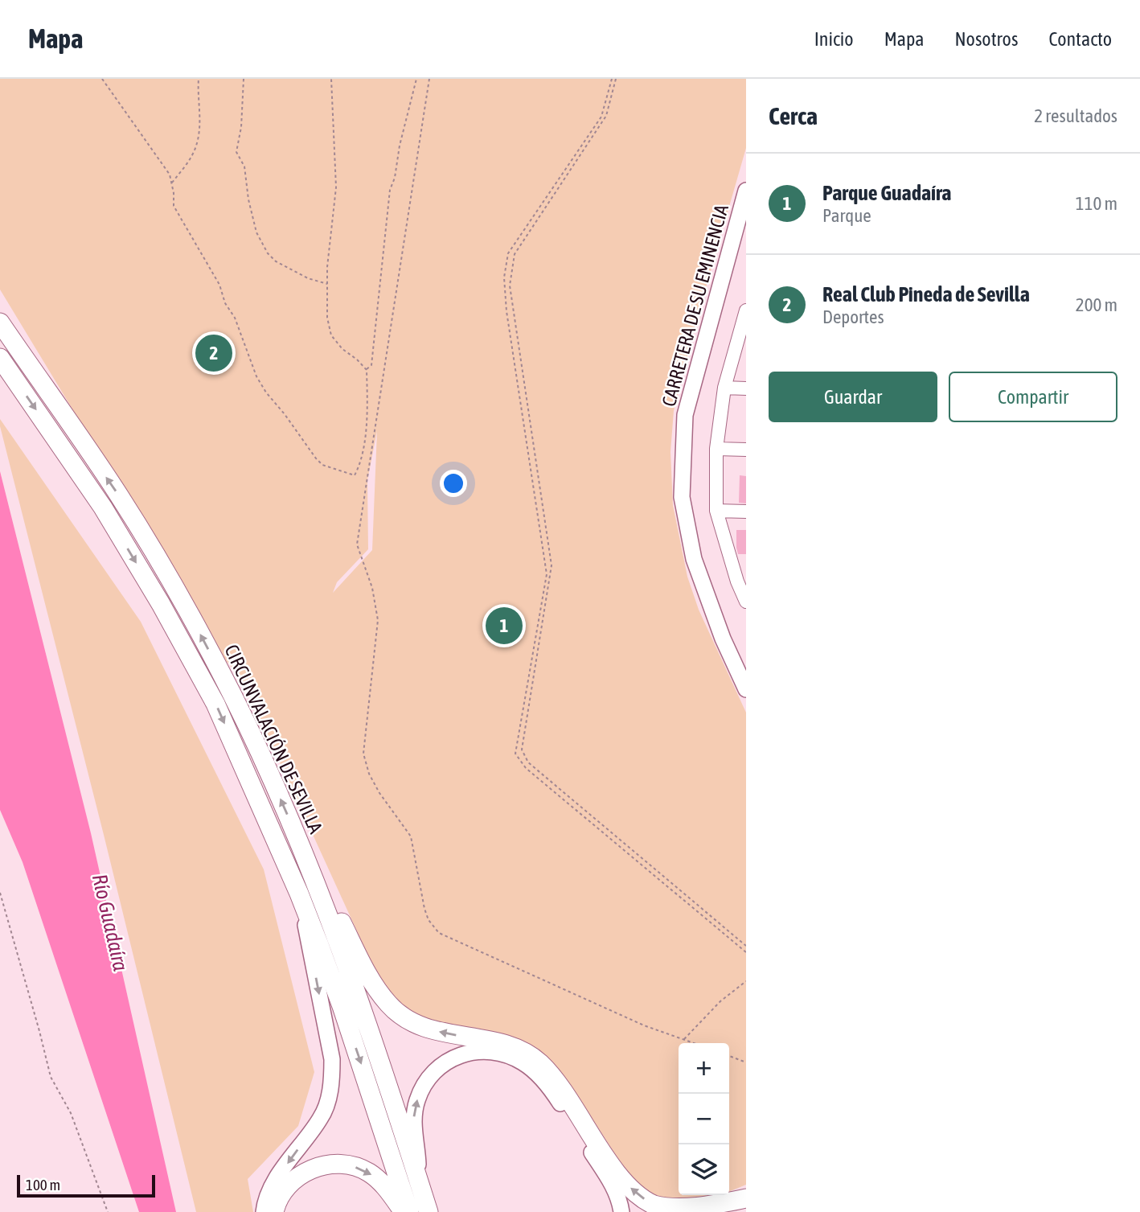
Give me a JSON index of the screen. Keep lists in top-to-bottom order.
{
  "streets": {
    "highway": ["CIRCUNVALACIÓN DE SEVILLA"],
    "main road": ["CARRETERA DE SU EMINENCIA"]
  },
  "water": ["Río Guadaíra"],
  "scale_bar": "100 m",
  "page": {
    "header": "Mapa",
    "nav": [
      "Inicio",
      "Mapa",
      "Nosotros",
      "Contacto"
    ],
    "heading": ["Cerca", "2 resultados"],
    "list": [
      {
        "mark": "1",
        "name": "Parque Guadaíra",
        "note": "Parque",
        "value": "110 m"
      },
      {
        "mark": "2",
        "name": "Real Club Pineda de Sevilla",
        "note": "Deportes",
        "value": "200 m"
      }
    ],
    "pins": ["2", "1"],
    "buttons": ["Guardar", "Compartir"],
    "map_buttons": ["+", "−"],
    "scale": "100 m"
  }
}
